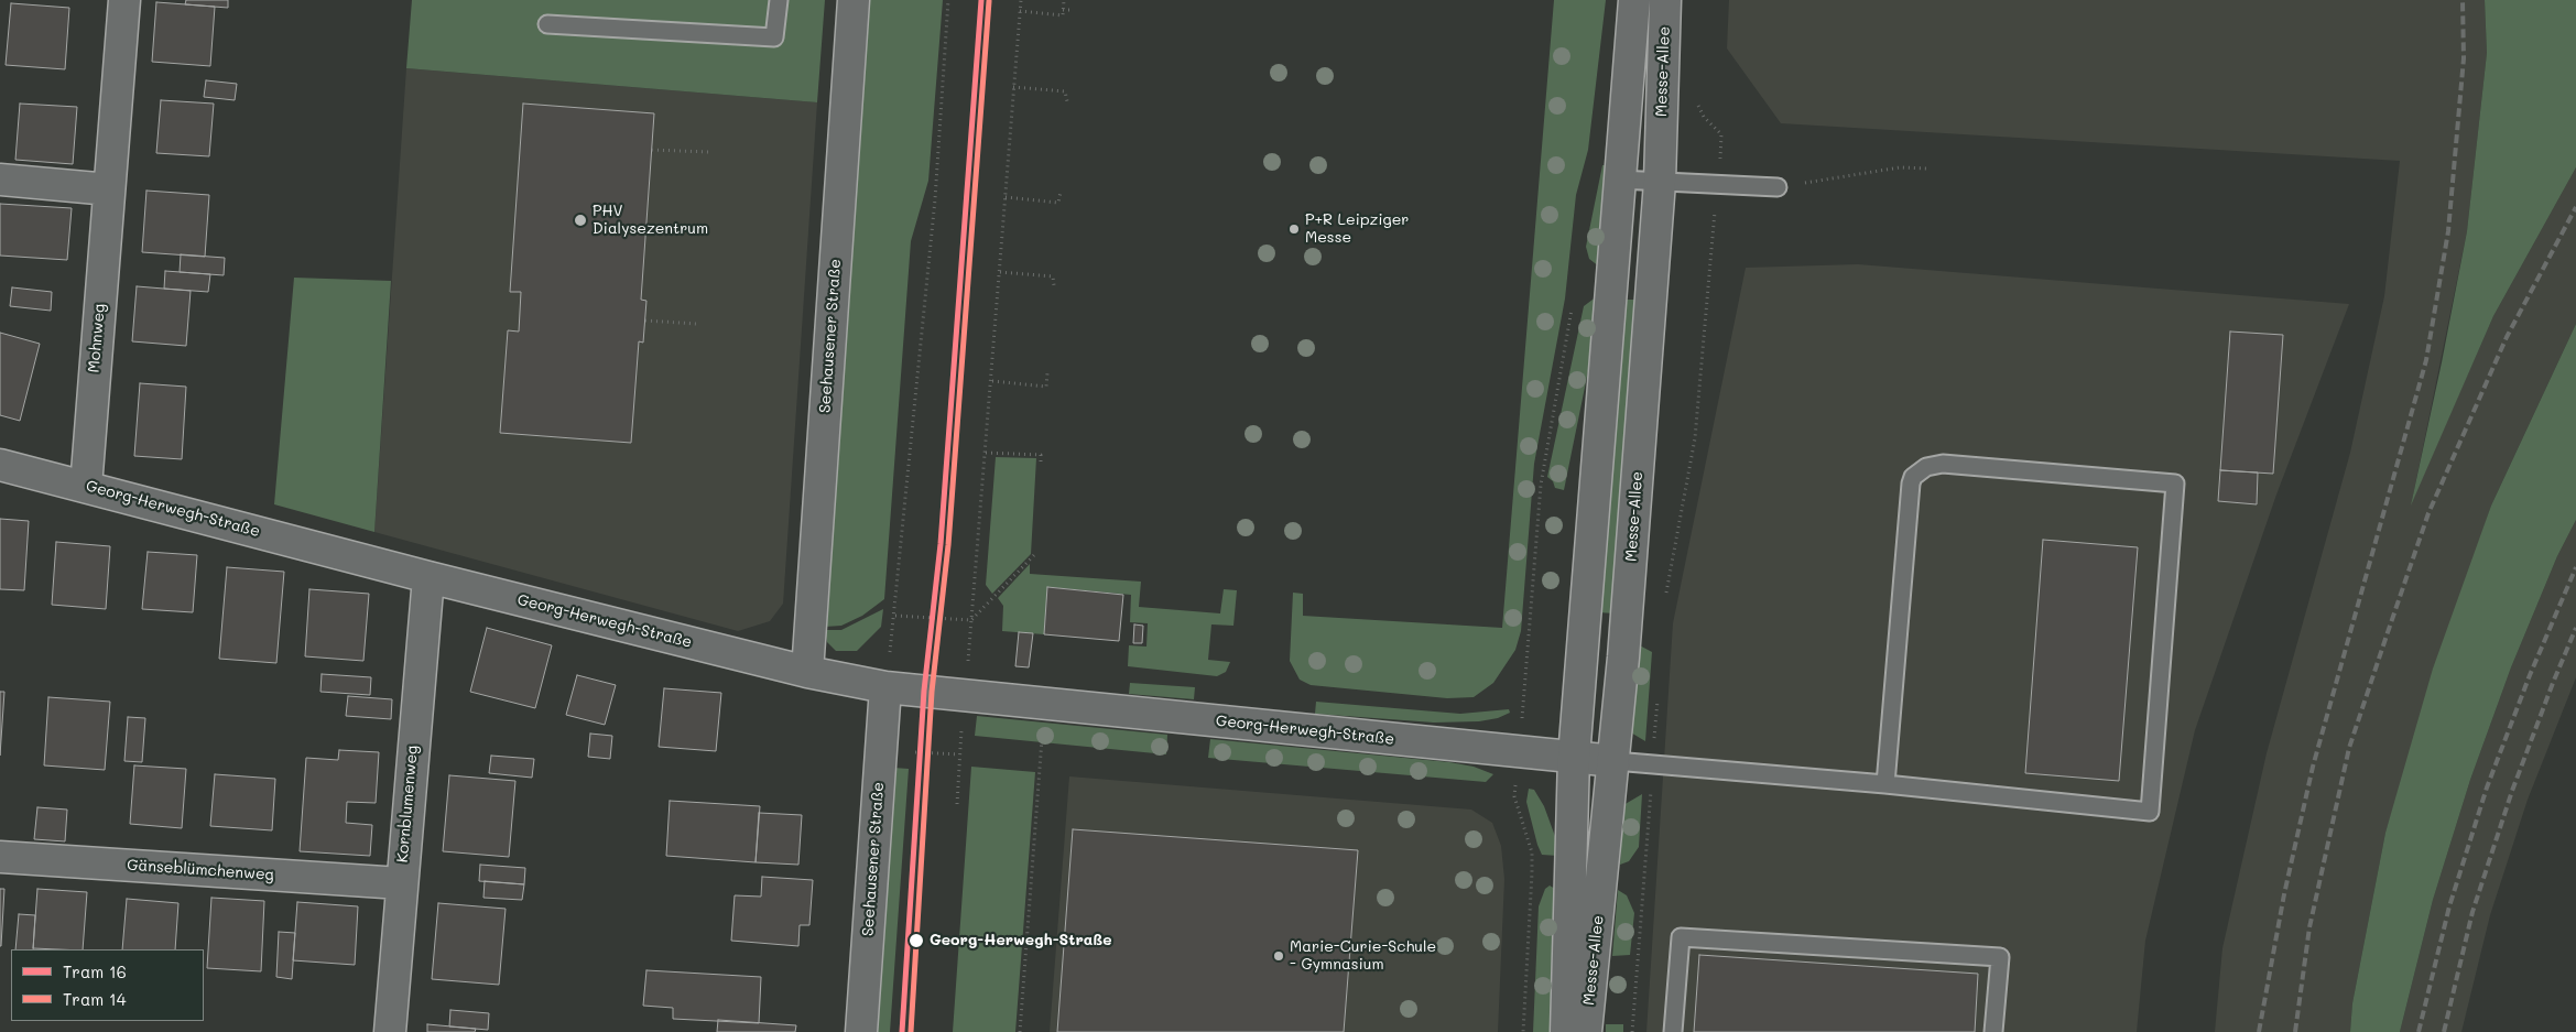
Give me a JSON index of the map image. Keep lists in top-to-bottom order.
{
  "streets": {
    "street": [
      "Messe-Allee",
      "Seehausener Straße",
      "Mohnweg",
      "Georg-Herwegh-Straße",
      "Kornblumenweg",
      "Gänseblümchenweg"
    ]
  },
  "crossings": [
    ["Messe-Allee", "Georg-Herwegh-Straße"],
    ["Seehausener Straße", "Georg-Herwegh-Straße"],
    ["Mohnweg", "Georg-Herwegh-Straße"],
    ["Georg-Herwegh-Straße", "Kornblumenweg"],
    ["Kornblumenweg", "Gänseblümchenweg"]
  ],
  "places": [
    "PHV Dialysezentrum",
    "P+R Leipziger Messe",
    "Georg-Herwegh-Straße",
    "Marie-Curie-Schule - Gymnasium"
  ],
  "lines": ["tram line 16", "tram line 14"],
  "legend": ["Tram 16", "Tram 14"]
}
